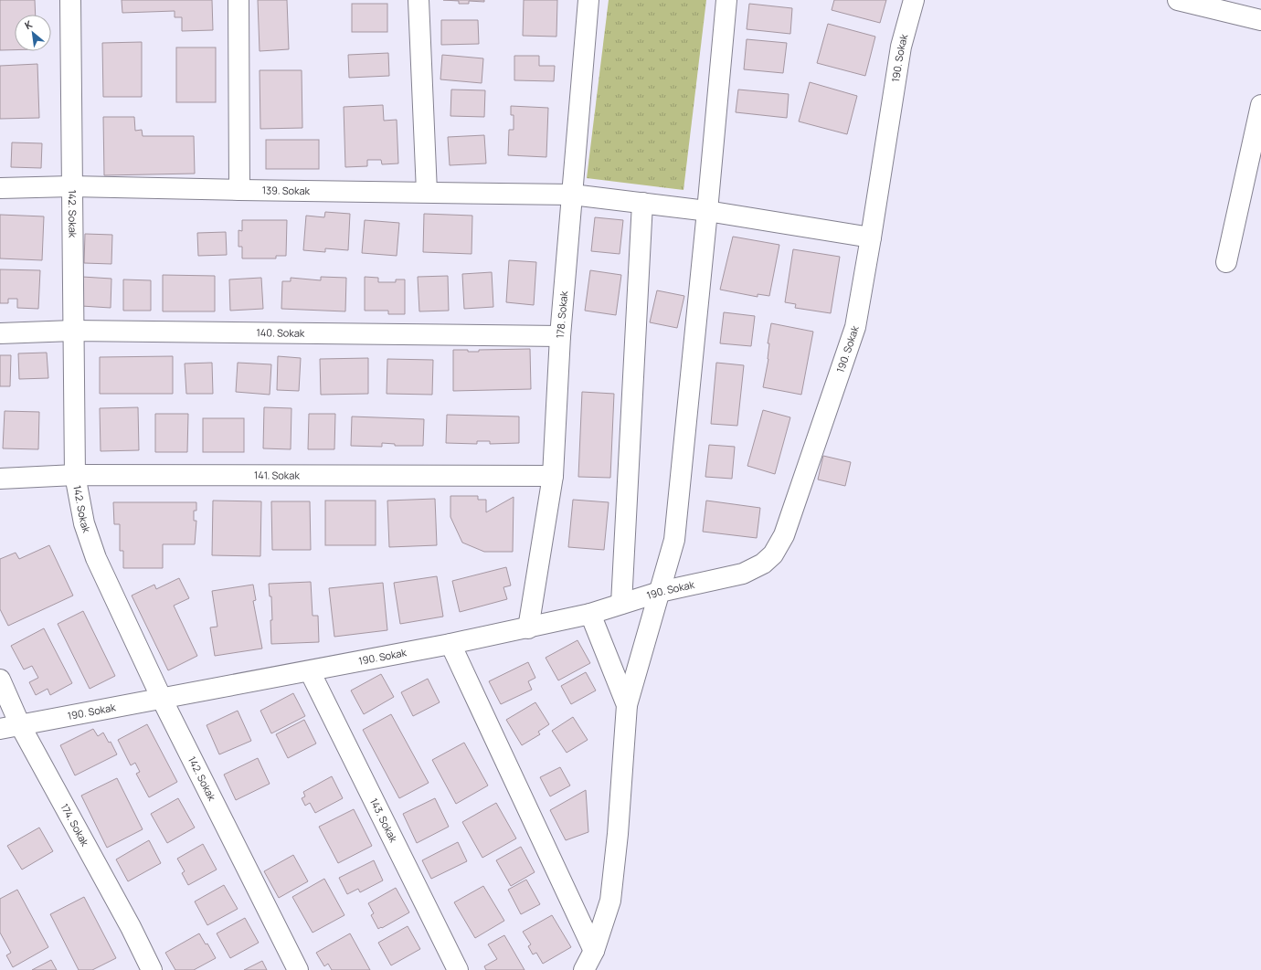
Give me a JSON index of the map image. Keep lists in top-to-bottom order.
{
  "streets": {
    "street": [
      "190. Sokak",
      "139. Sokak",
      "142. Sokak",
      "178. Sokak",
      "140. Sokak",
      "141. Sokak",
      "143. Sokak",
      "174. Sokak"
    ]
  },
  "crossings": [
    ["190. Sokak", "139. Sokak"],
    ["190. Sokak", "142. Sokak"],
    ["190. Sokak", "178. Sokak"],
    ["190. Sokak", "143. Sokak"],
    ["190. Sokak", "174. Sokak"],
    ["139. Sokak", "142. Sokak"],
    ["139. Sokak", "178. Sokak"],
    ["142. Sokak", "140. Sokak"],
    ["142. Sokak", "141. Sokak"],
    ["178. Sokak", "140. Sokak"],
    ["178. Sokak", "141. Sokak"]
  ],
  "north": "top left"
}
